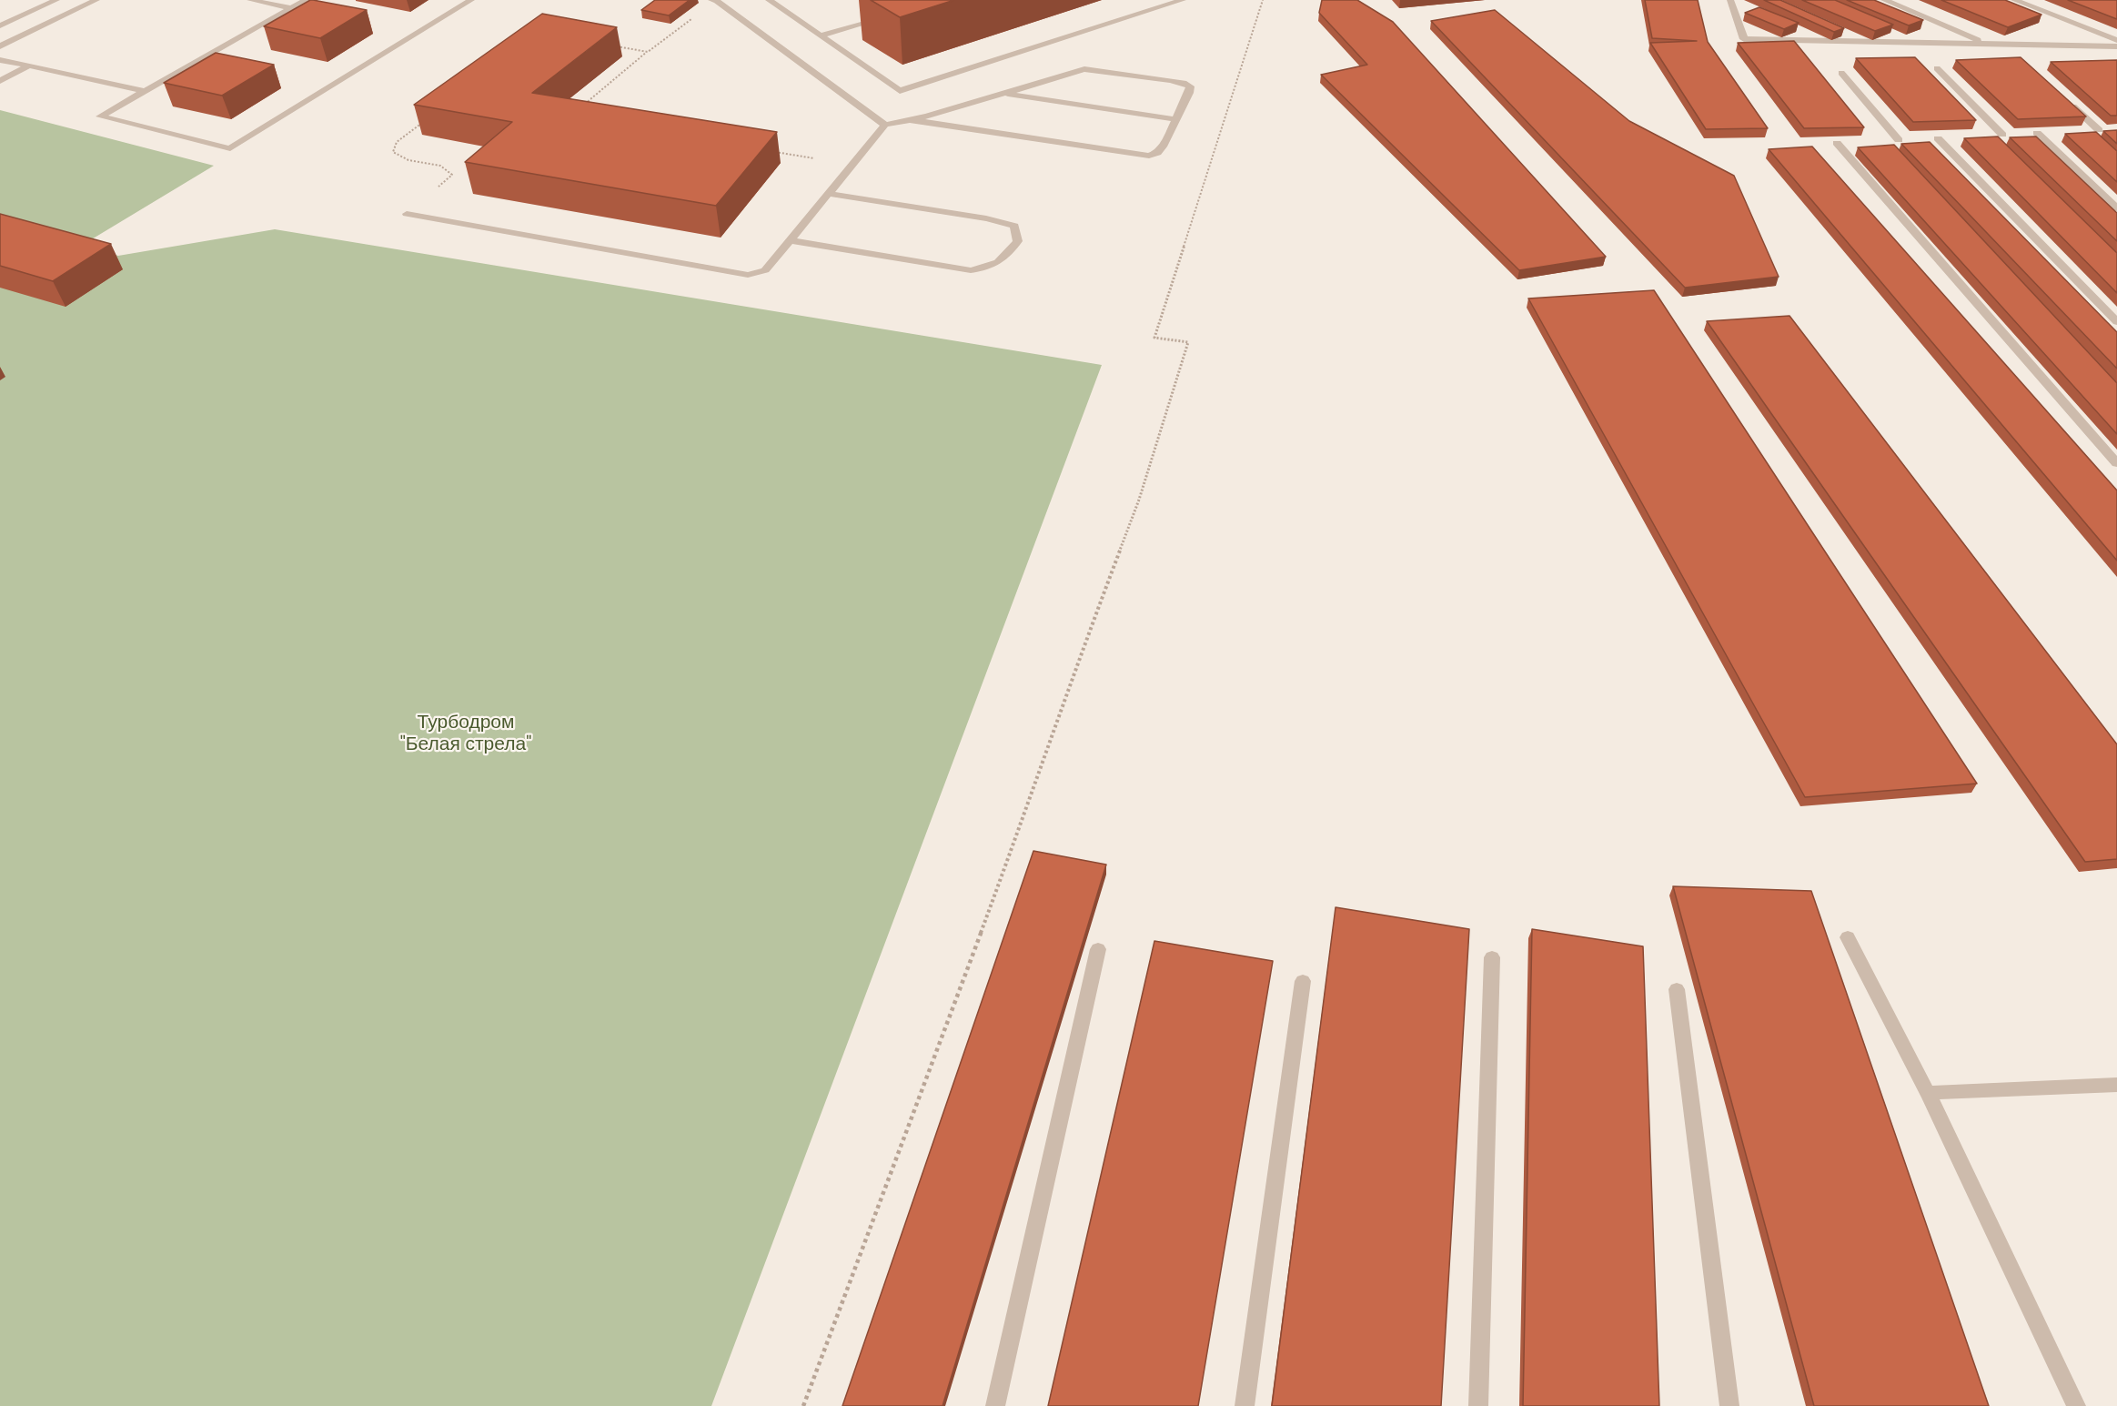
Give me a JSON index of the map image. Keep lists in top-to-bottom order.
{
  "parks": ["Турбодром \"Белая стрела\""]
}
